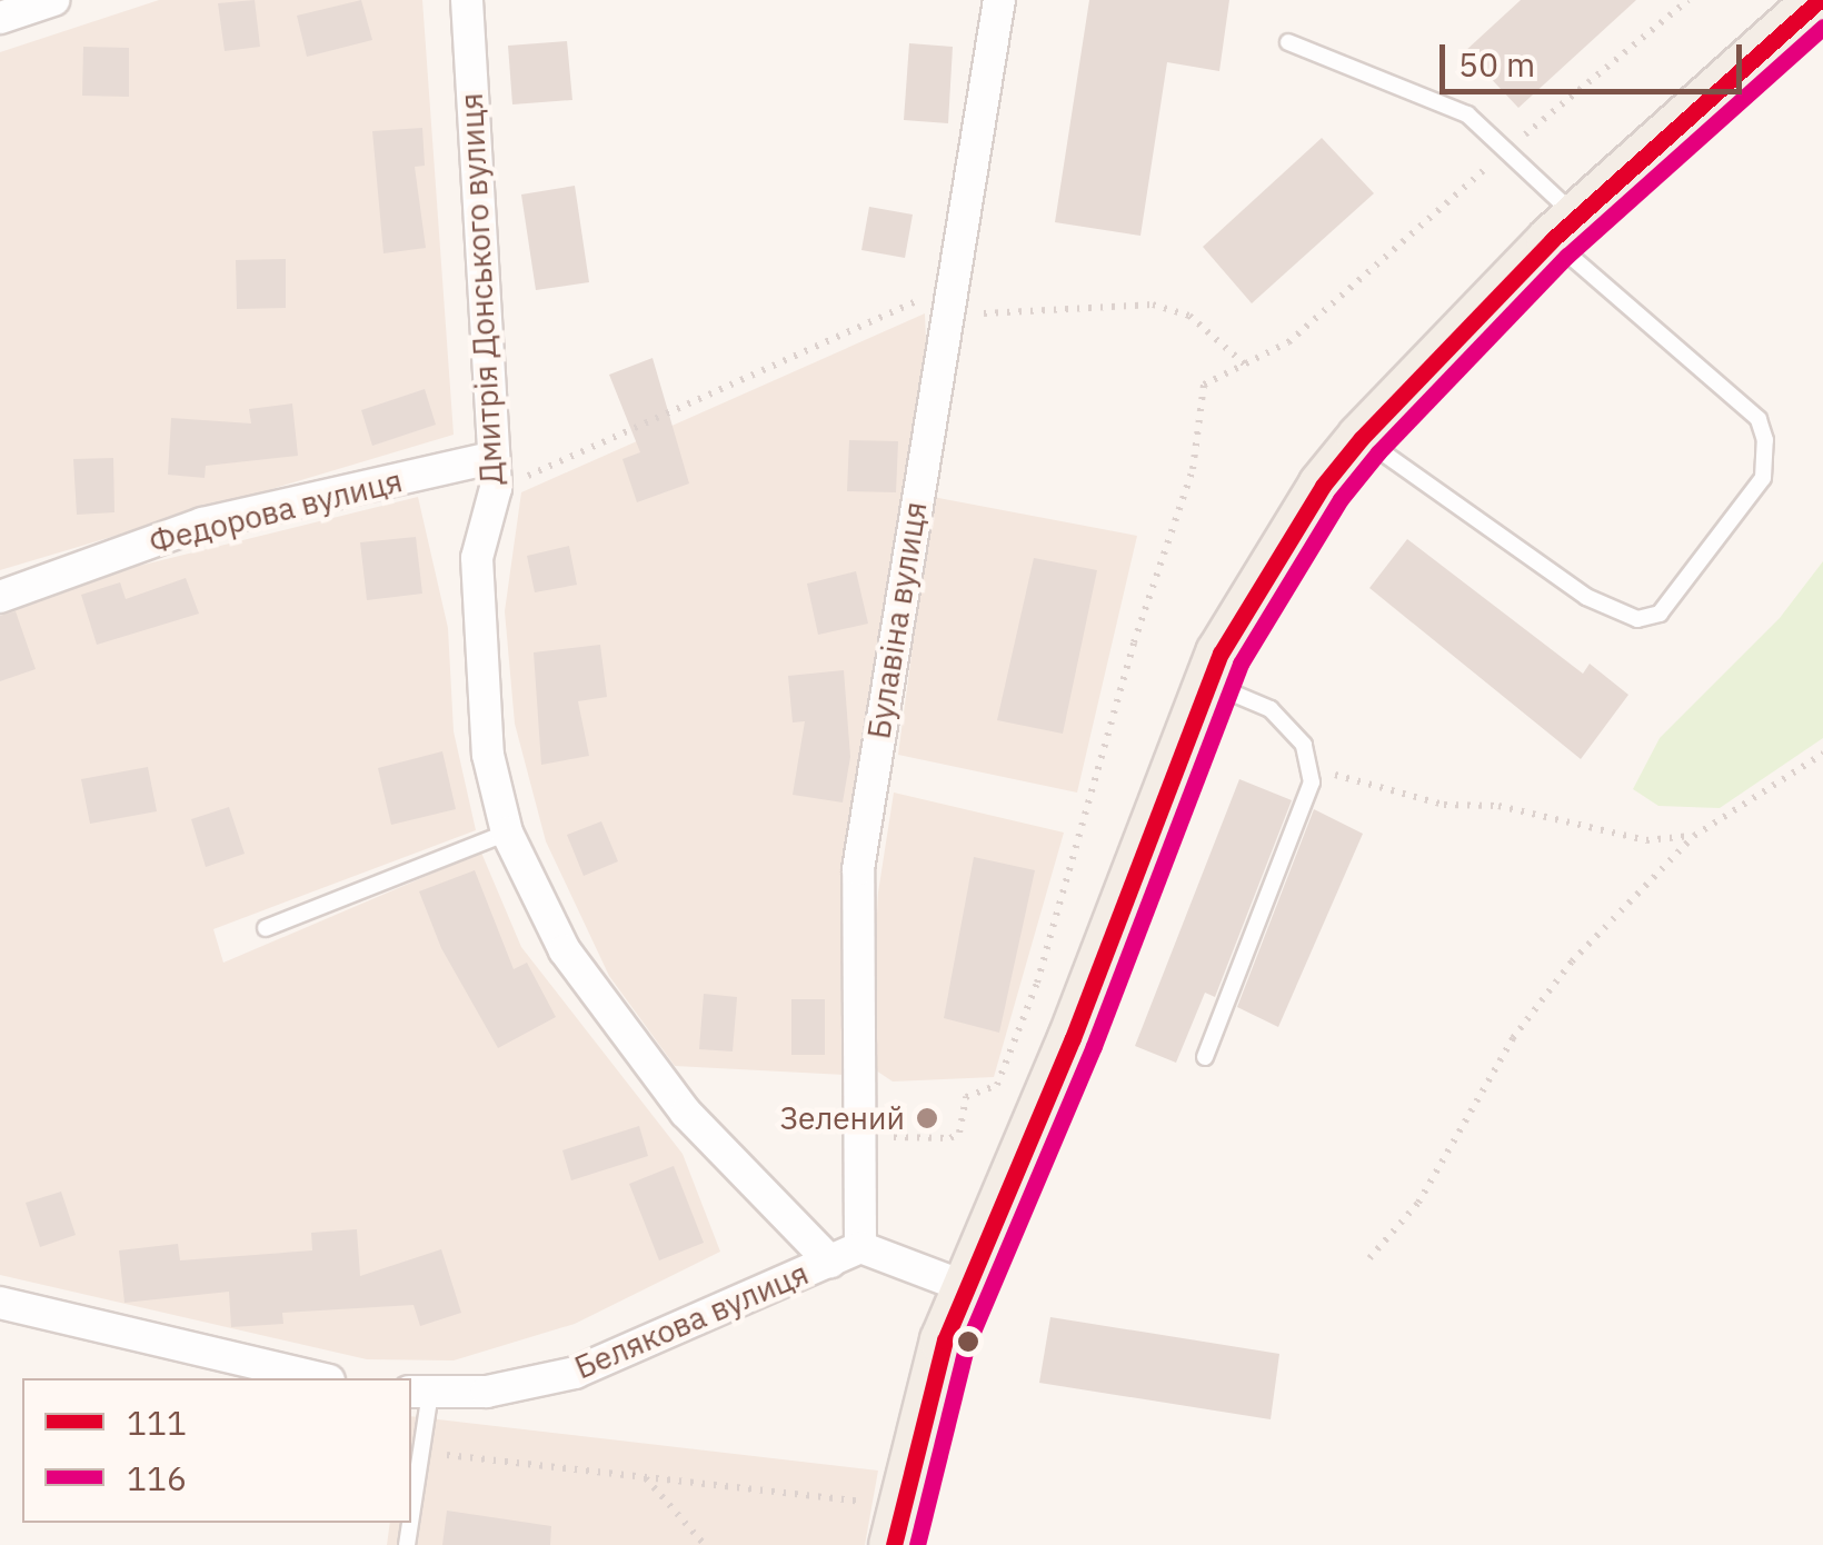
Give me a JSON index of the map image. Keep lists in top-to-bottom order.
{
  "streets": {
    "street": [
      "Дмитрія Донського вулиця",
      "Федорова вулиця",
      "Булавіна вулиця",
      "Белякова вулиця"
    ]
  },
  "crossings": [
    ["Дмитрія Донського вулиця", "Федорова вулиця"],
    ["Дмитрія Донського вулиця", "Белякова вулиця"],
    ["Булавіна вулиця", "Белякова вулиця"]
  ],
  "places": ["Зелений"],
  "lines": ["transit line 111", "transit line 116"],
  "legend": ["111", "116"],
  "scale_bar": "50 m"
}
